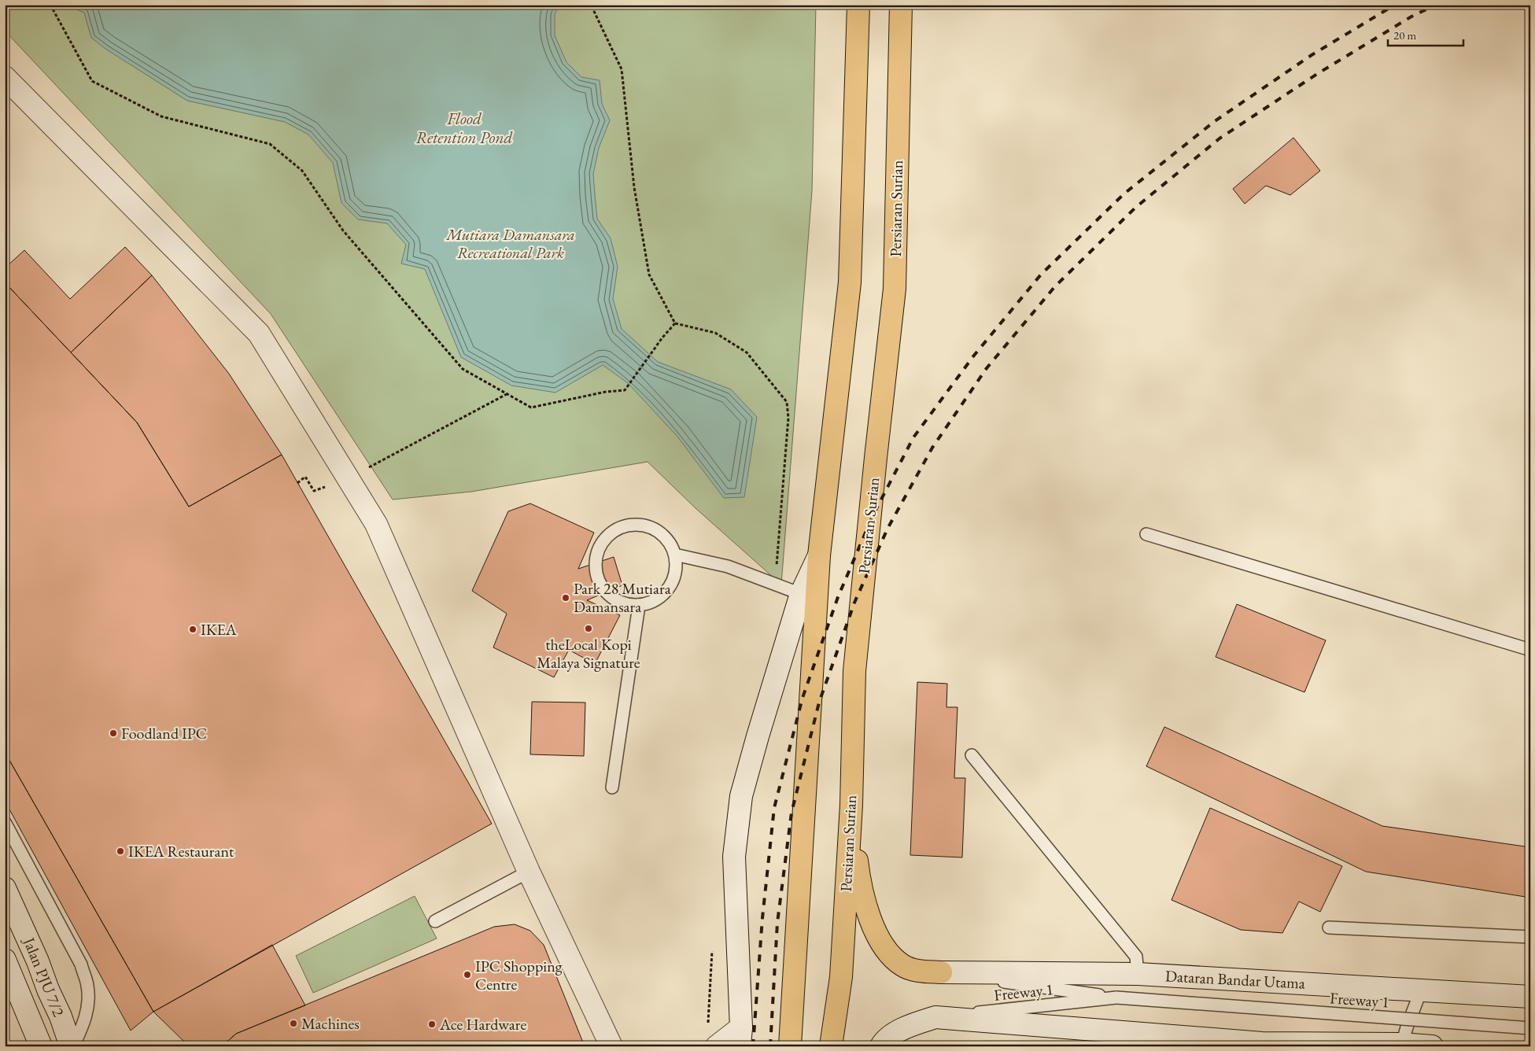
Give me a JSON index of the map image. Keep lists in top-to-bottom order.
{
  "streets": {
    "main road": ["Persiaran Surian"],
    "street": ["Jalan PJU 7/2", "Dataran Bandar Utama"],
    "lane": ["Freeway 1"]
  },
  "crossings": [
    ["Dataran Bandar Utama", "Freeway 1"]
  ],
  "water": ["Flood Retention Pond"],
  "parks": ["Mutiara Damansara Recreational Park"],
  "places": [
    "Park 28 Mutiara Damansara",
    "theLocal Kopi Malaya Signature",
    "IKEA",
    "Foodland IPC",
    "IKEA Restaurant",
    "IPC Shopping Centre",
    "Machines",
    "Ace Hardware"
  ],
  "scale_bar": "20 m"
}
